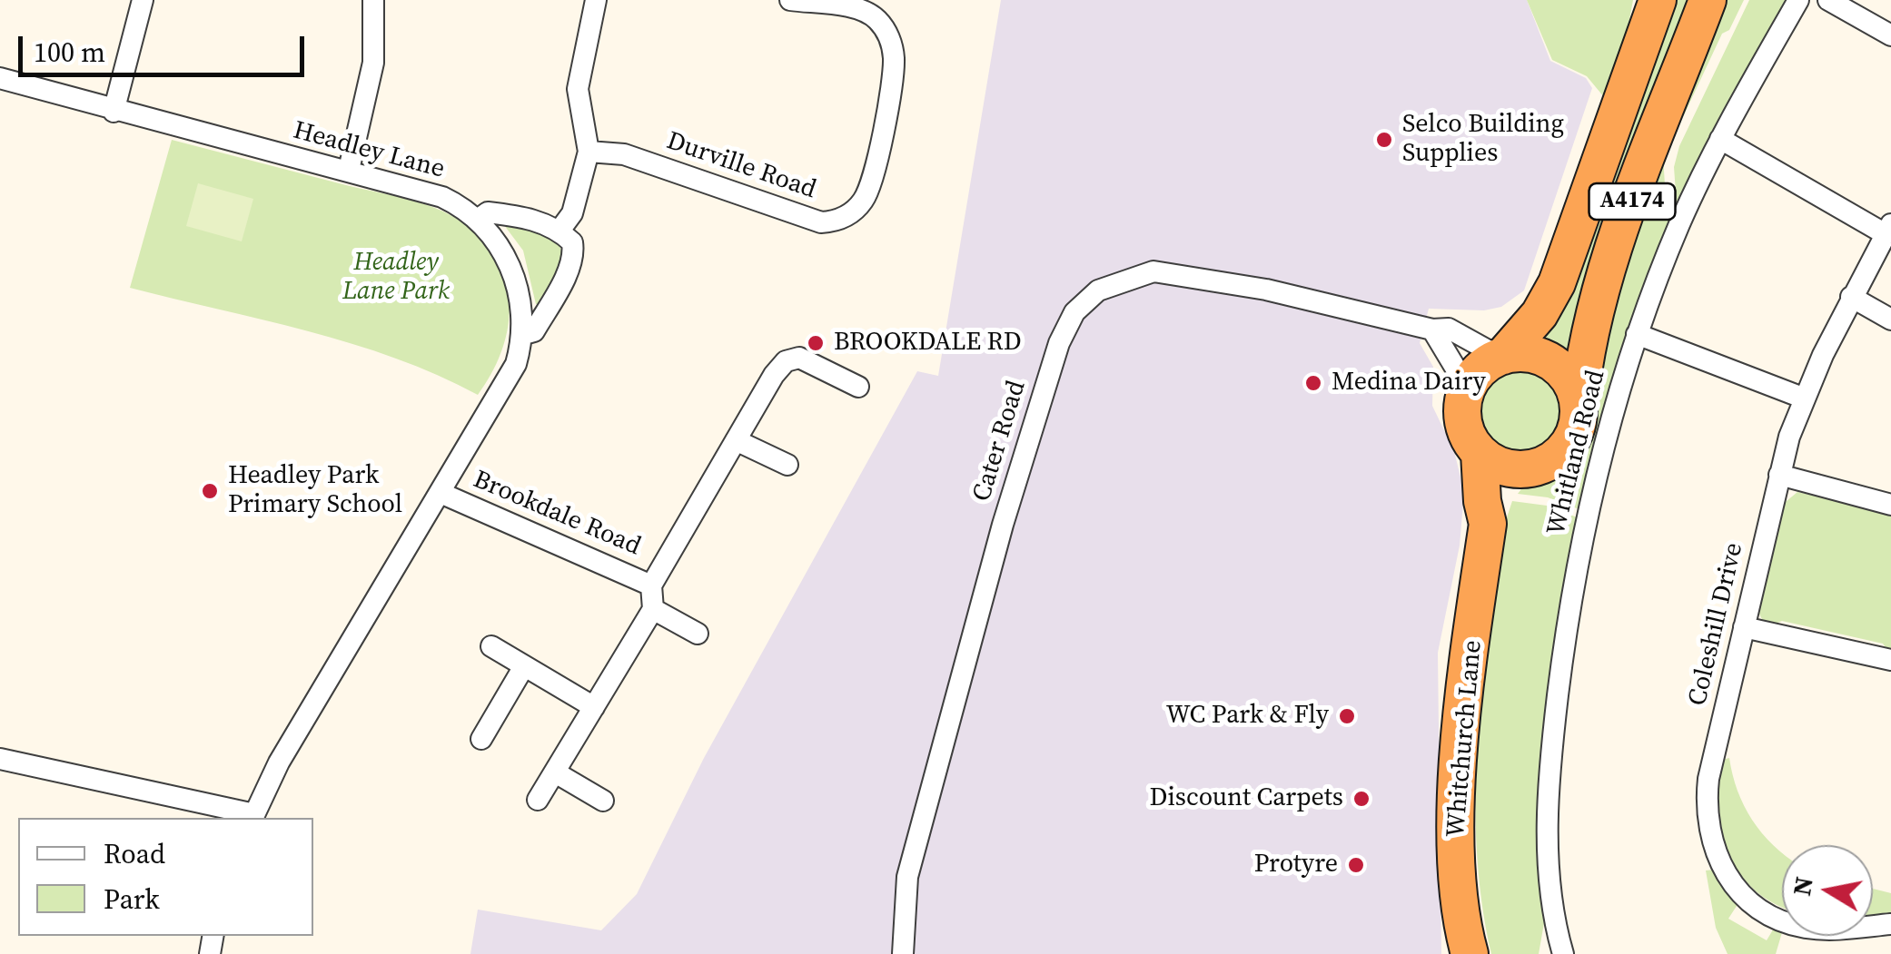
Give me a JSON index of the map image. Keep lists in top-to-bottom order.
{
  "streets": {
    "highway": ["A4174", "Whitchurch Lane"],
    "street": [
      "Headley Lane",
      "Durville Road",
      "Cater Road",
      "Whitland Road",
      "Brookdale Road",
      "Coleshill Drive"
    ]
  },
  "crossings": [
    ["Headley Lane", "Brookdale Road"],
    ["A4174", "Cater Road"],
    ["A4174", "Whitchurch Lane"],
    ["Cater Road", "Whitchurch Lane"]
  ],
  "parks": ["Headley Lane Park"],
  "places": [
    "Selco Building Supplies",
    "BROOKDALE RD",
    "Medina Dairy",
    "Headley Park Primary School",
    "WC Park & Fly",
    "Discount Carpets",
    "Protyre"
  ],
  "legend": ["Road", "Park"],
  "scale_bar": "100 m",
  "north": "left"
}
